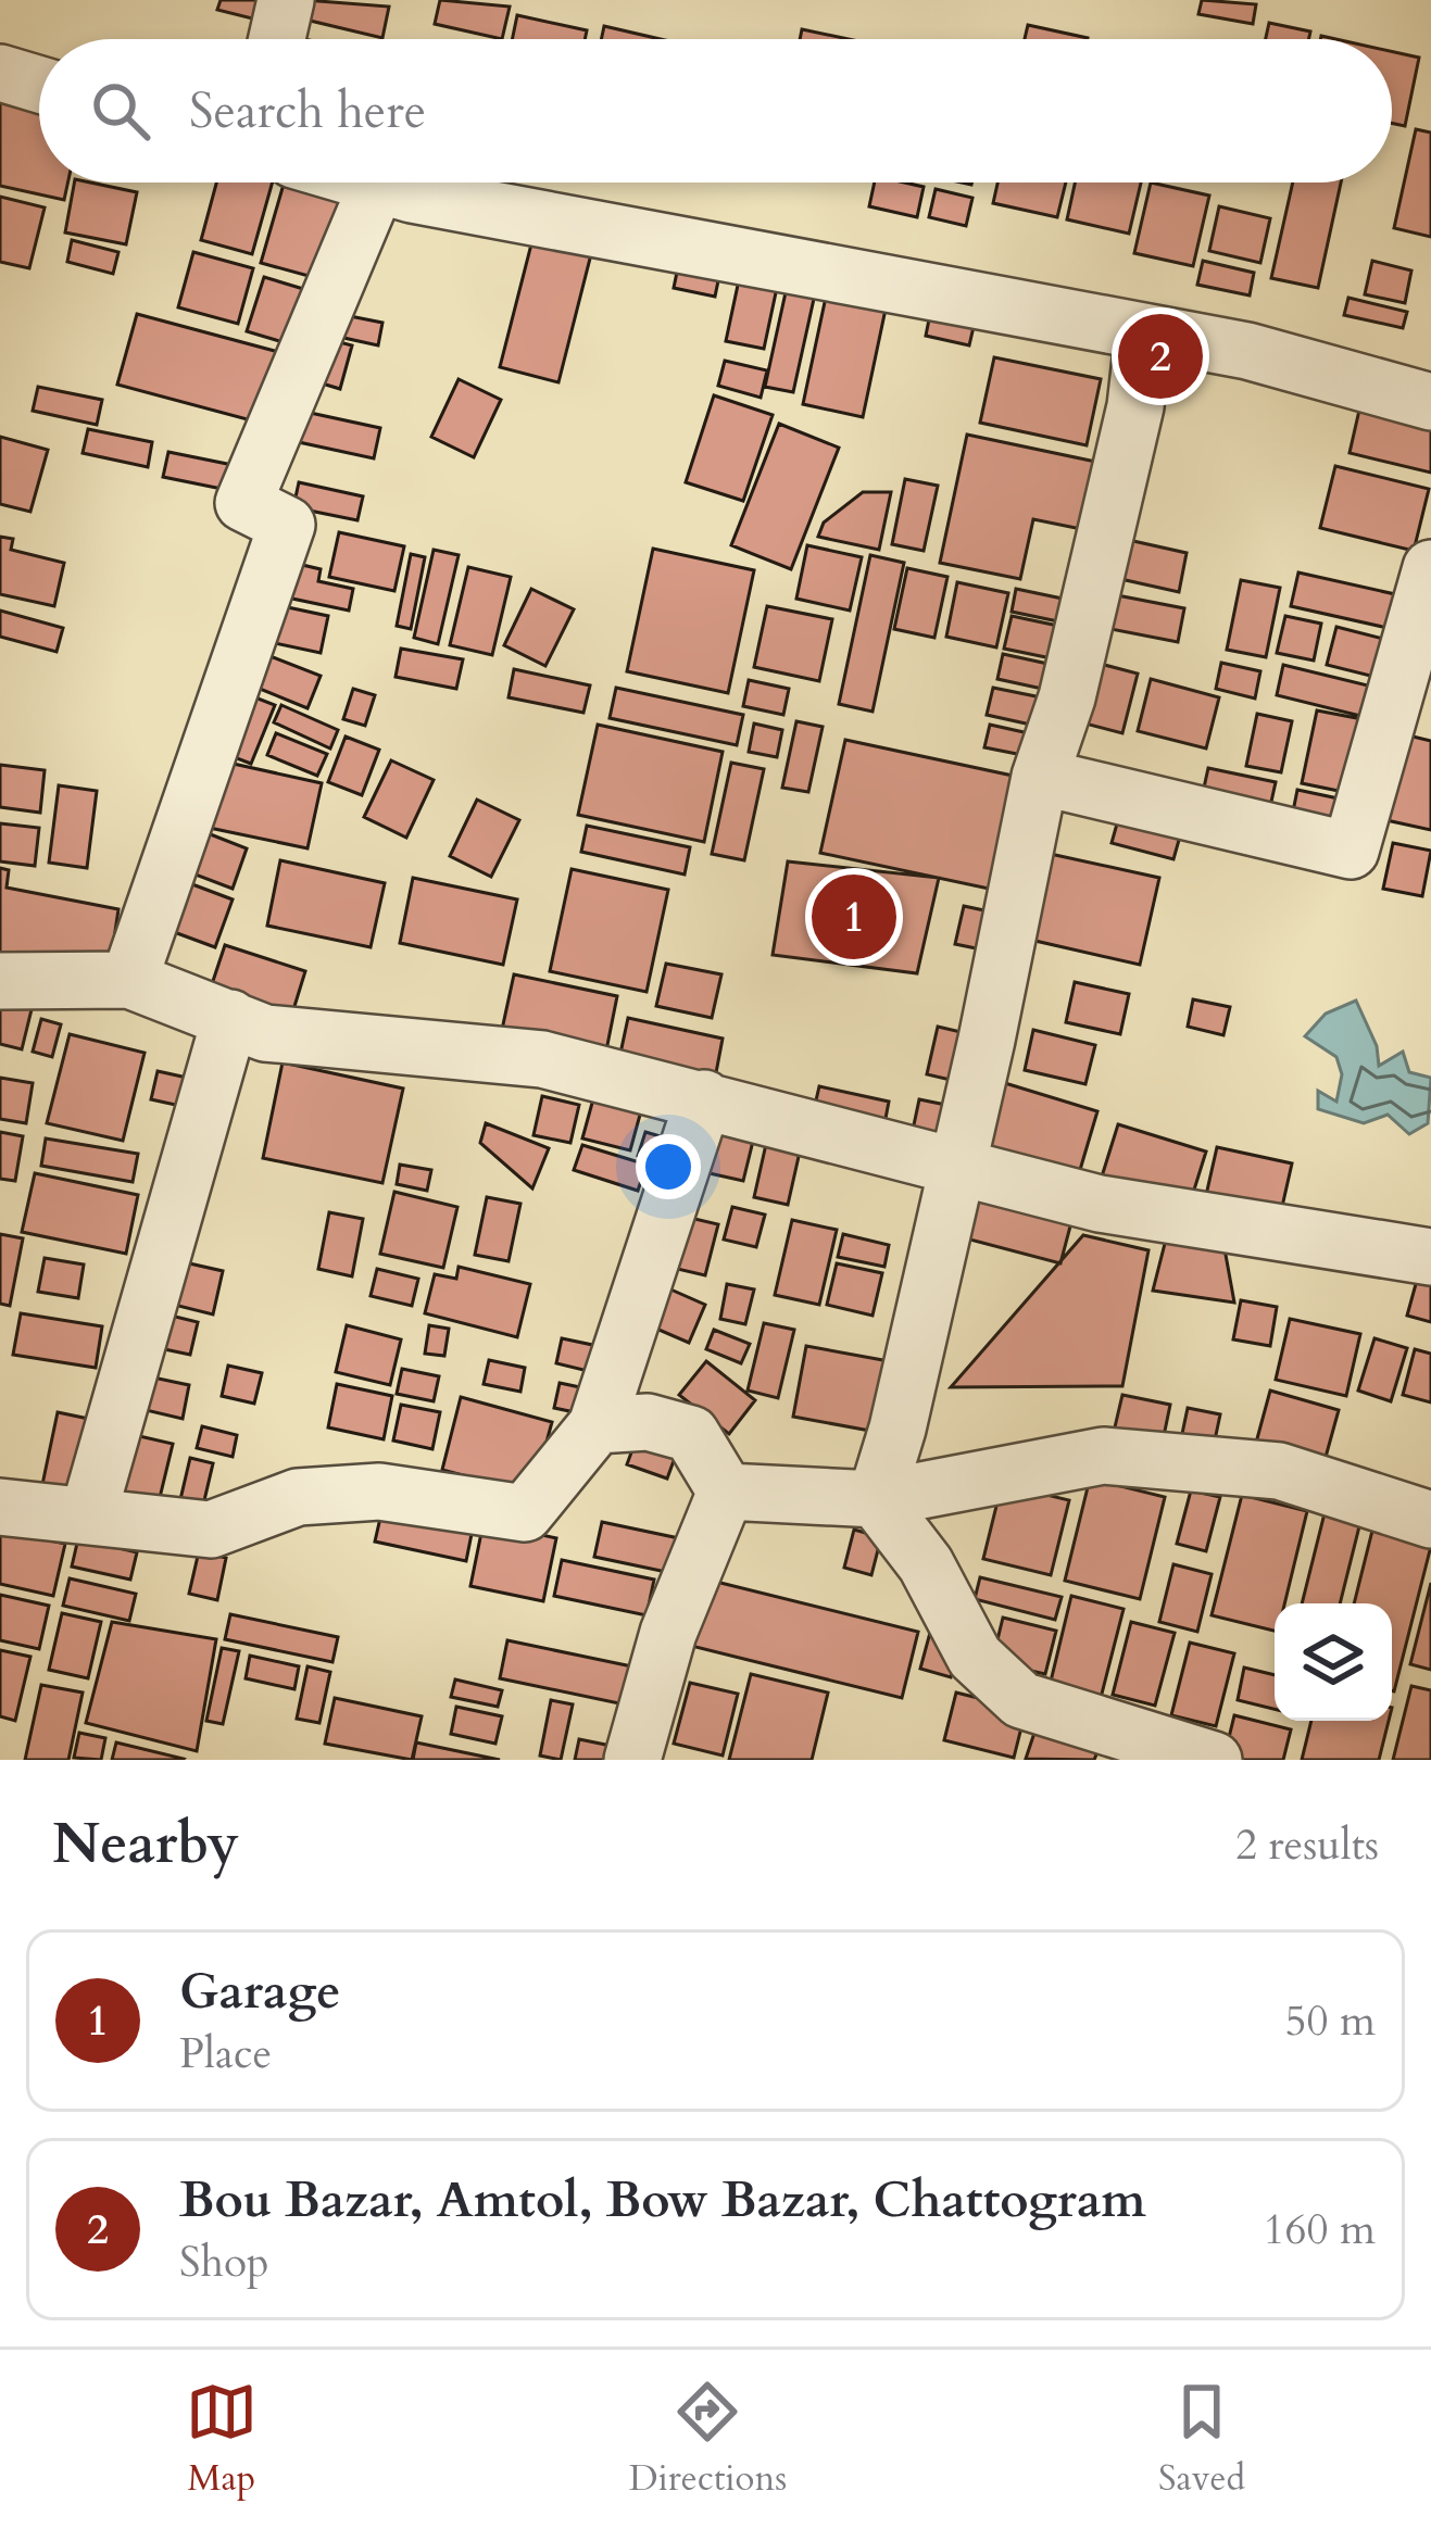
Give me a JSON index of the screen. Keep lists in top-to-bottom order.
{
  "page": {
    "search": "Search here",
    "pins": ["2", "1"],
    "heading": ["Nearby", "2 results"],
    "list": [
      {
        "mark": "1",
        "name": "Garage",
        "note": "Place",
        "value": "50 m"
      },
      {
        "mark": "2",
        "name": "Bou Bazar, Amtol, Bow Bazar, Chattogram",
        "note": "Shop",
        "value": "160 m"
      }
    ],
    "nav": ["Map", "Directions", "Saved"]
  }
}
